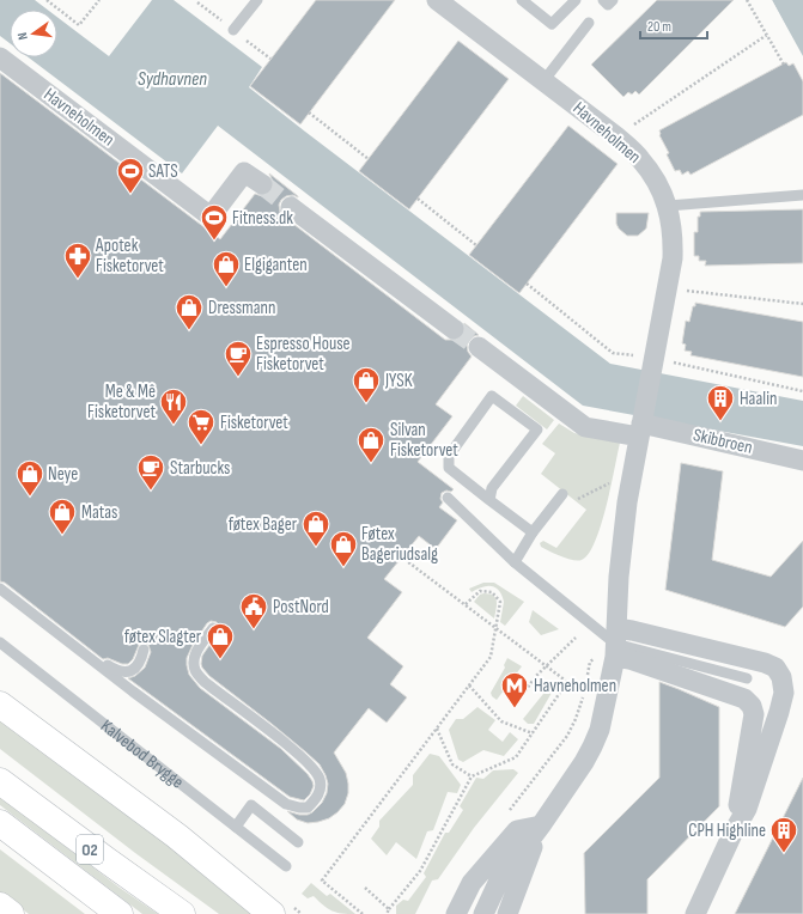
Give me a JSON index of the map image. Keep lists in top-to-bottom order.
{
  "streets": {
    "main road": ["O2"],
    "street": ["Havneholmen", "Skibbroen"],
    "lane": ["Kalvebod Brygge"]
  },
  "crossings": [
    ["Havneholmen", "Skibbroen"]
  ],
  "water": ["Sydhavnen"],
  "places": {
    "sports": ["SATS", "Fitness.dk"],
    "pharmacy": ["Apotek Fisketorvet"],
    "shop": [
      "Elgiganten",
      "Dressmann",
      "JYSK",
      "Silvan Fisketorvet",
      "Neye",
      "Matas",
      "føtex Bager",
      "Føtex Bageriudsalg",
      "føtex Slagter"
    ],
    "cafe": ["Espresso House Fisketorvet", "Starbucks"],
    "building": ["Haalin", "CPH Highline"],
    "restaurant": ["Me & Mê Fisketorvet"],
    "supermarket": ["Fisketorvet"],
    "public building": ["PostNord"],
    "metro station": ["Havneholmen"]
  },
  "scale_bar": "20 m",
  "north": "left"
}
